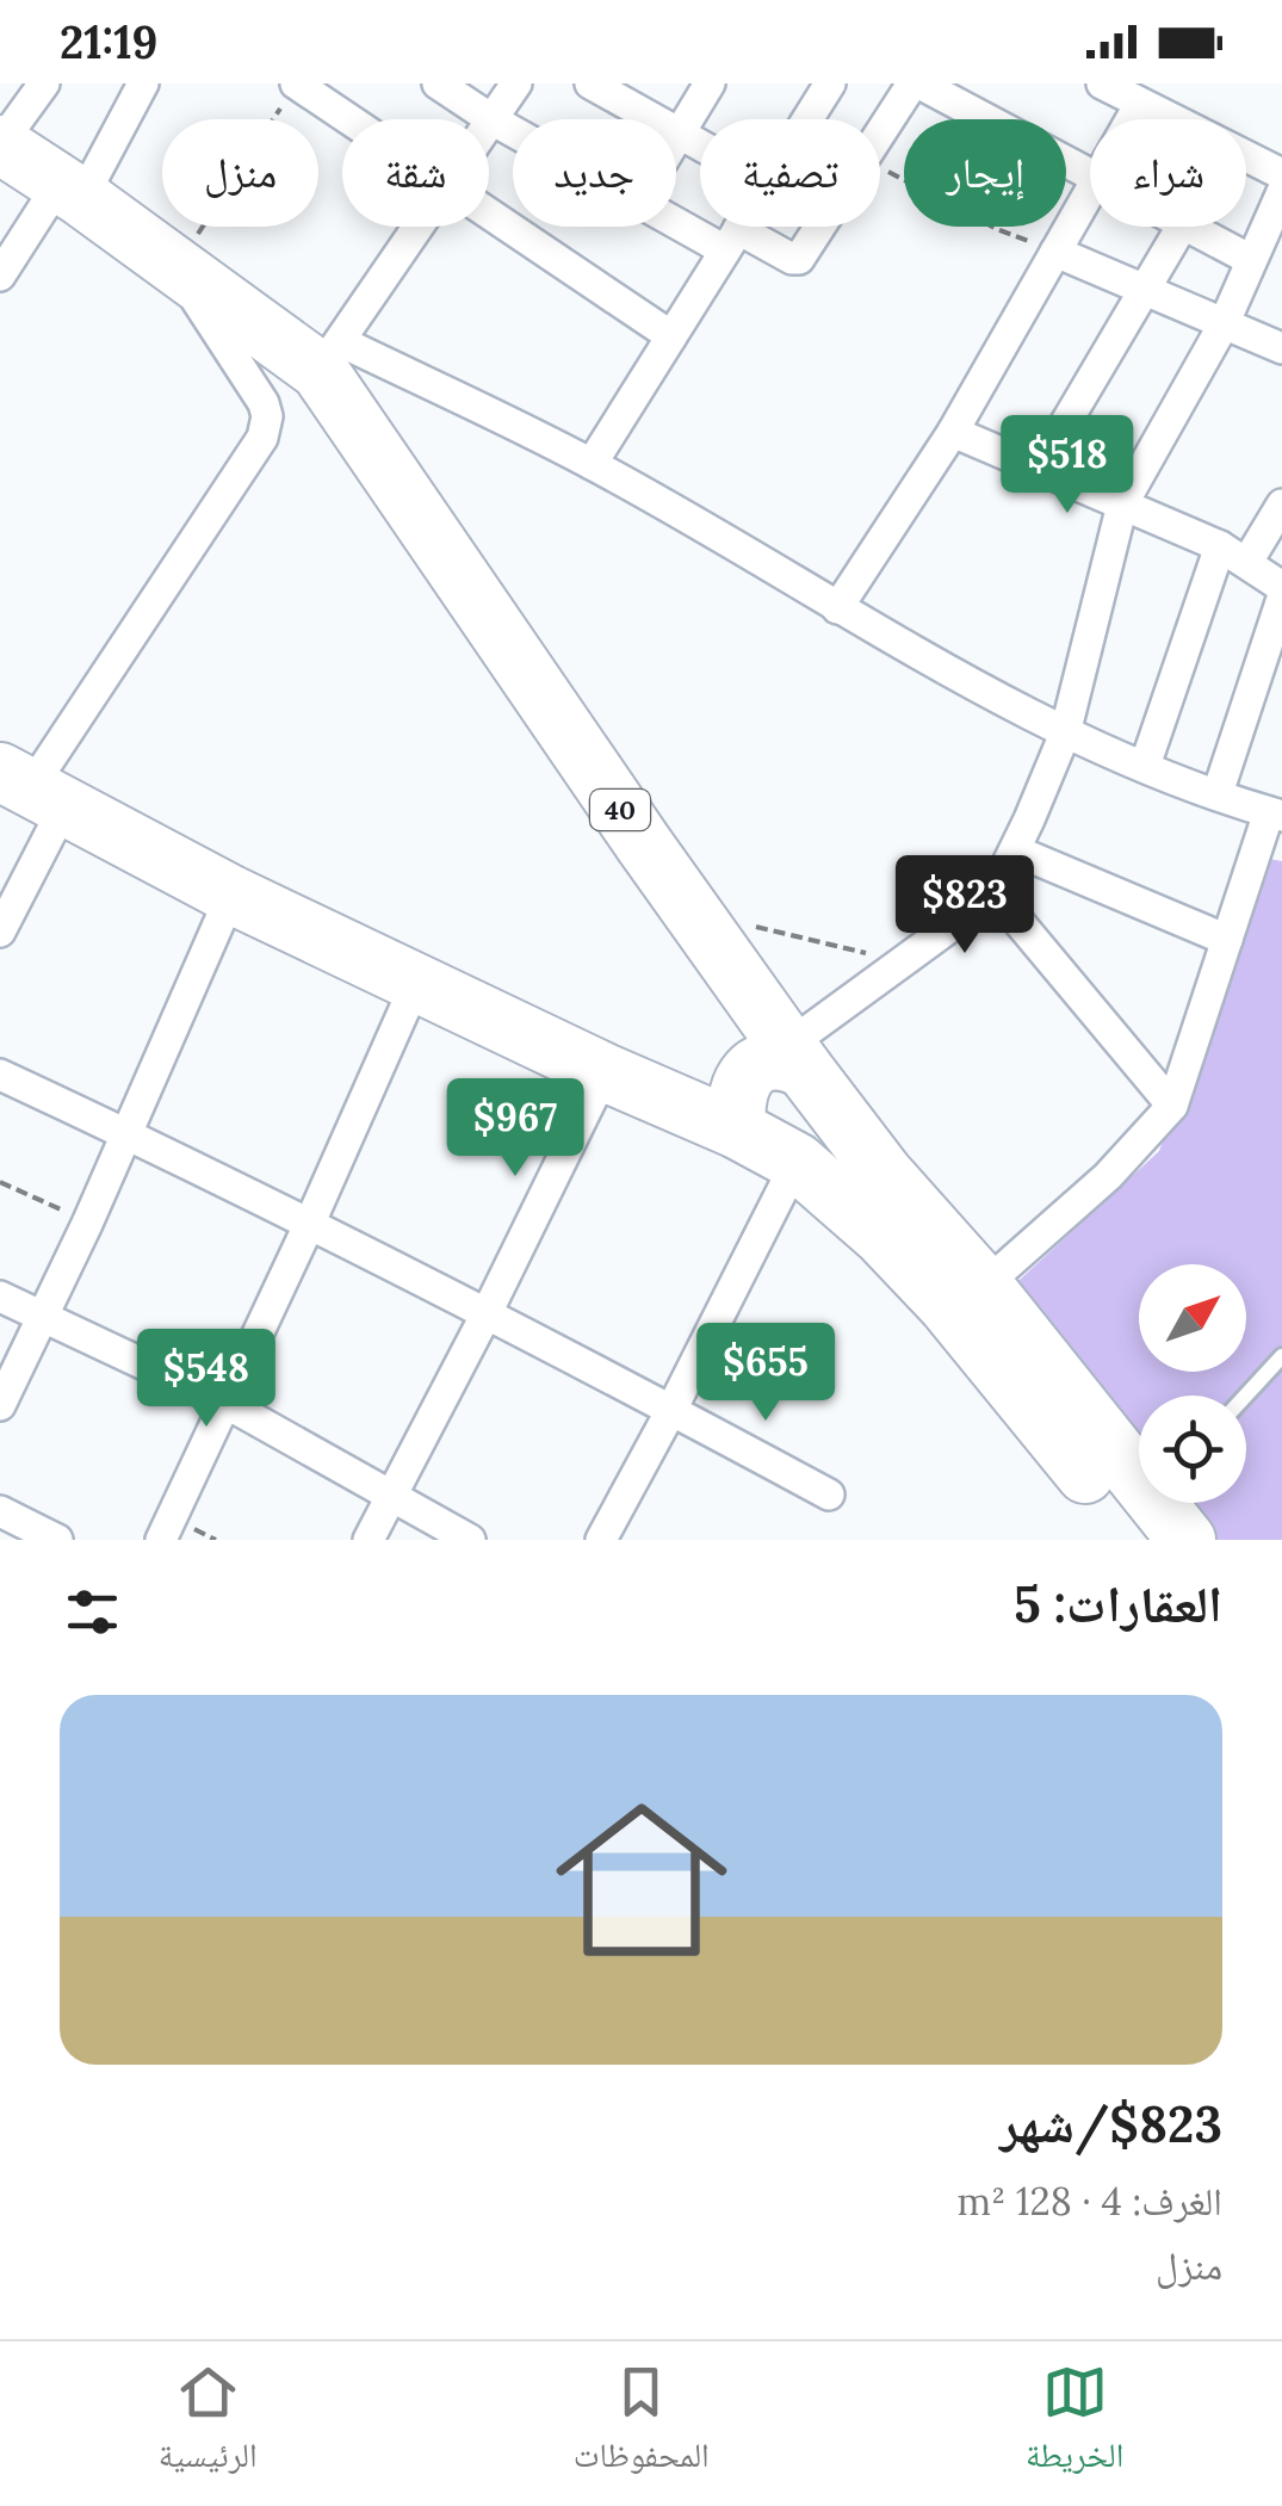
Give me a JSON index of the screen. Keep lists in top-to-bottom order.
{
  "streets": {
    "highway": ["40"]
  },
  "north": "top right",
  "page": {
    "status": "21:19",
    "chip": [
      "شراء",
      "إيجار",
      "تصفية",
      "جديد",
      "شقة",
      "منزل"
    ],
    "price": [
      "$518",
      "$823",
      "$967",
      "$655",
      "$548"
    ],
    "heading": "العقارات: 5",
    "list": [
      {
        "name": "$823/شهر",
        "note": "الغرف: 4 · 128 m² · منزل"
      }
    ],
    "tabs": ["الخريطة", "المحفوظات", "الرئيسية"]
  }
}
